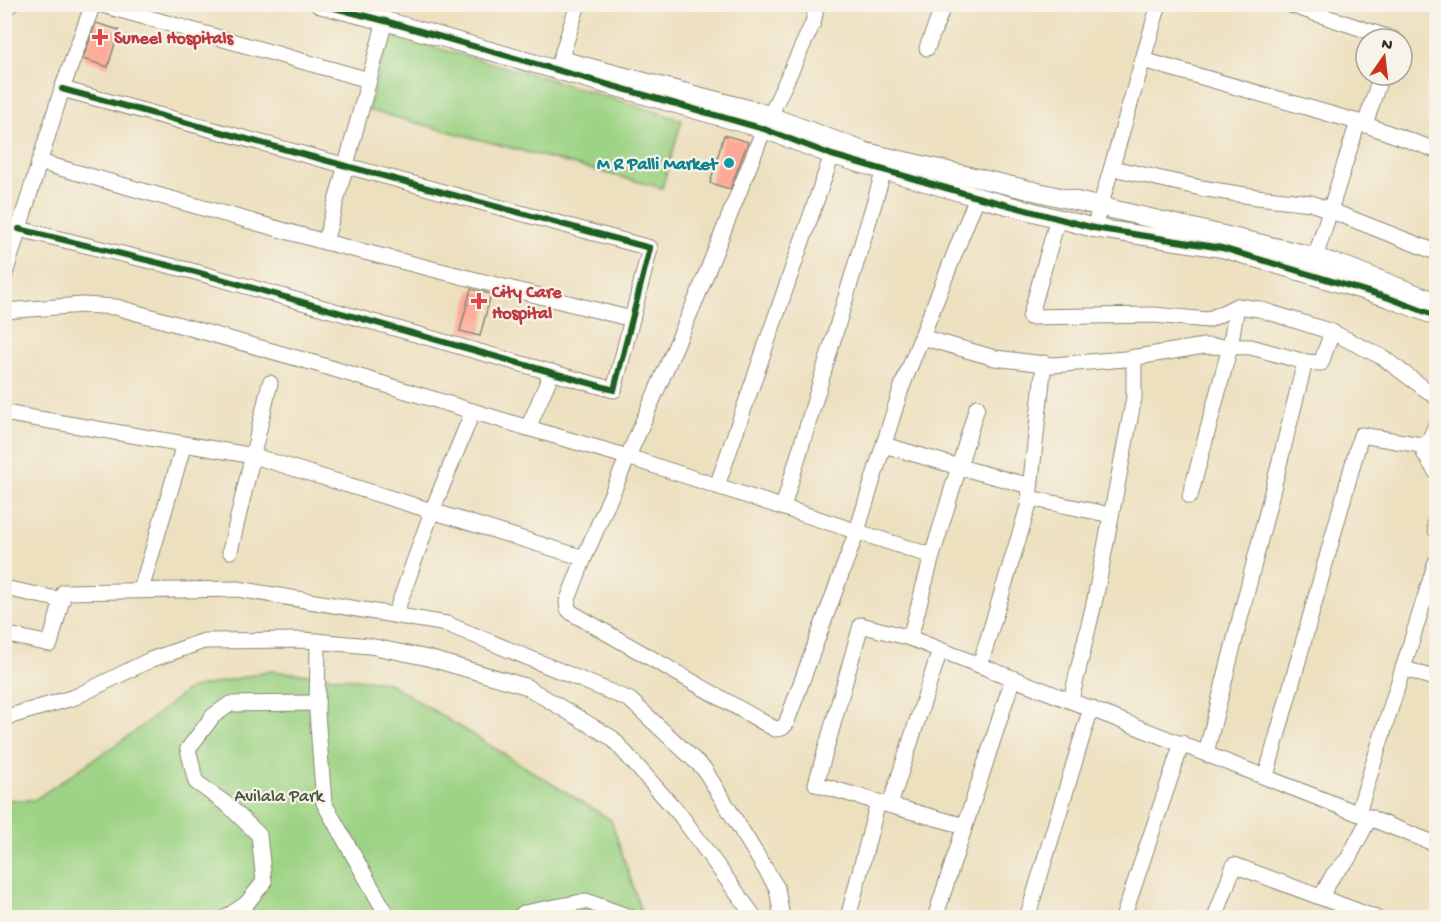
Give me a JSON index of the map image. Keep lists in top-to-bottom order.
{
  "parks": ["Avilala Park"],
  "places": {
    "health": ["Suneel Hospitals", "City Care Hospital"],
    "other": ["M R Palli Market"]
  },
  "north": "top"
}
